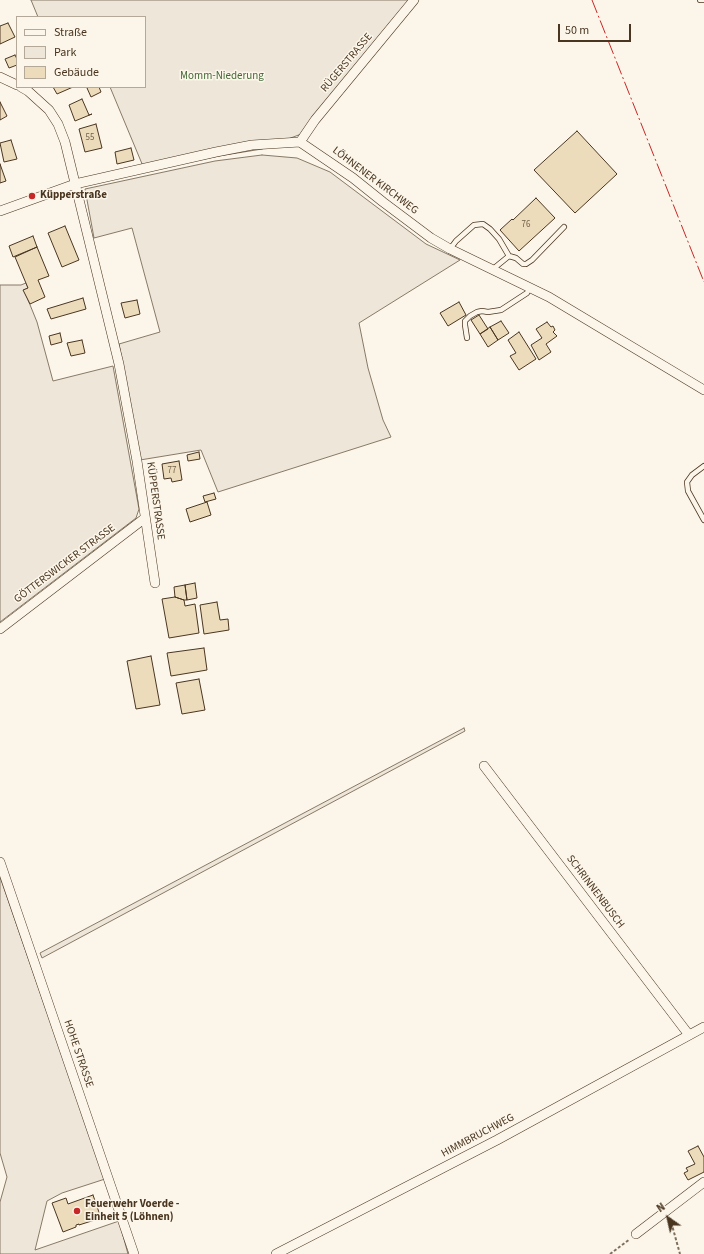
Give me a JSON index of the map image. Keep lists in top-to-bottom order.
{
  "streets": {
    "street": [
      "RÜGERSTRASSE",
      "LÖHNENER KIRCHWEG",
      "KÜPPERSTRASSE",
      "GÖTTERSWICKER STRASSE",
      "SCHRINNENBUSCH",
      "HOHE STRASSE",
      "HIMMBRUCHWEG"
    ]
  },
  "crossings": [
    ["RÜGERSTRASSE", "LÖHNENER KIRCHWEG"],
    ["KÜPPERSTRASSE", "GÖTTERSWICKER STRASSE"],
    ["SCHRINNENBUSCH", "HIMMBRUCHWEG"]
  ],
  "parks": ["Momm-Niederung"],
  "places": ["Küpperstraße", "Feuerwehr Voerde - Einheit 5 (Löhnen)"],
  "house_numbers": ["55", "76", "77"],
  "legend": ["Straße", "Park", "Gebäude"],
  "scale_bar": "50 m",
  "north": "top left"
}
